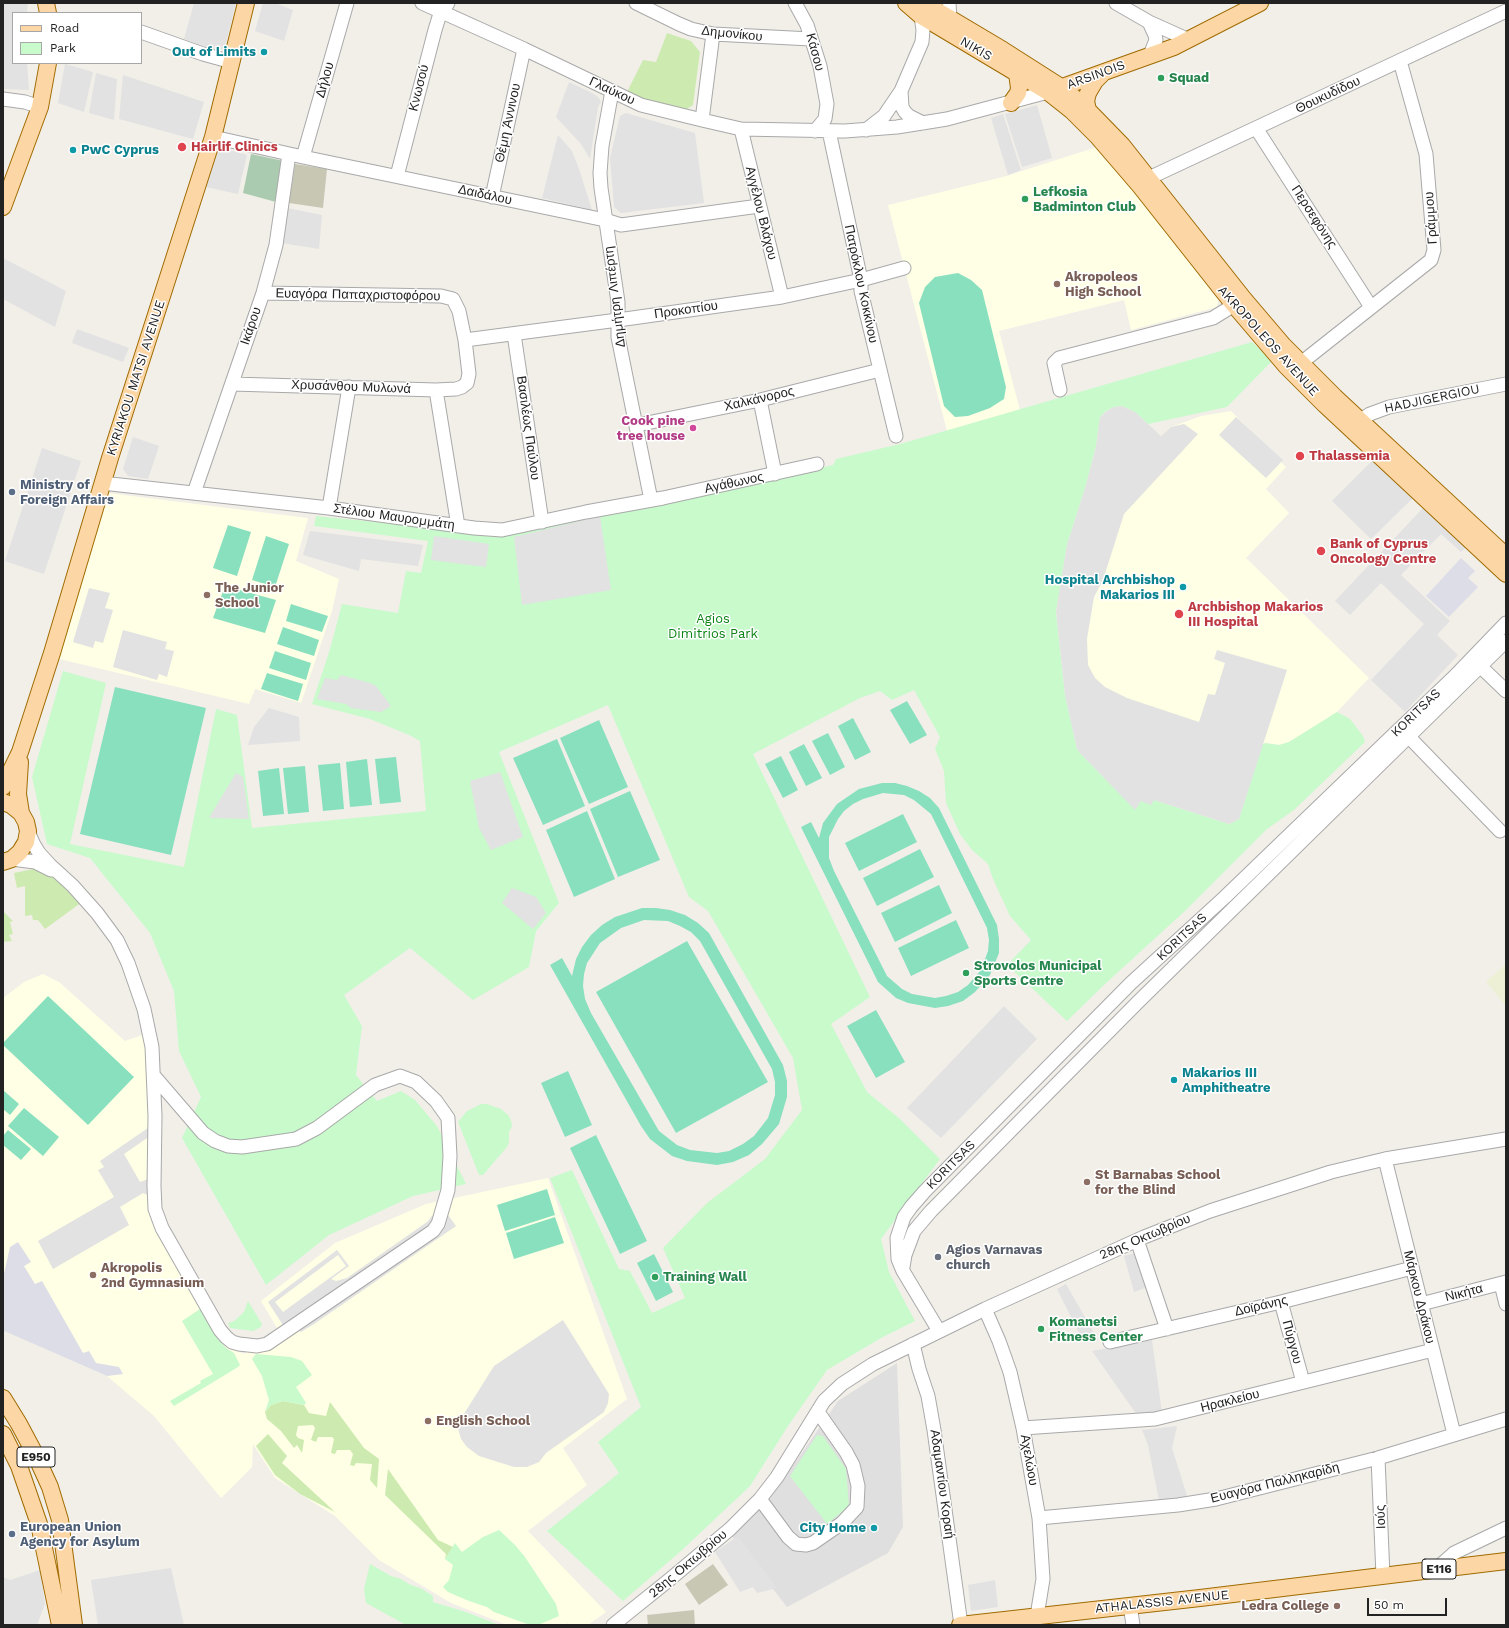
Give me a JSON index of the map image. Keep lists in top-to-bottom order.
{
  "streets": {
    "main road": [
      "NIKIS",
      "ARSINOIS",
      "AKROPOLEOS AVENUE",
      "KYRIAKOU MATSI AVENUE",
      "E950",
      "E116",
      "ATHALASSIS AVENUE"
    ],
    "street": [
      "Δημονίκου",
      "Κάσου",
      "Δήλου",
      "Κνωσού",
      "Γλαύκου",
      "Θουκυδίδου",
      "Θέμη Άννινου",
      "Δαιδάλου",
      "Αγγέλου Βλάχου",
      "Περσεφόνης",
      "Γράμμου",
      "Πατρόκλου Κοκκίνου",
      "Ευαγόρα Παπαχριστοφόρου",
      "Δημήτρη Λιπέρτη",
      "Προκοπίου",
      "Ικάρου",
      "Χρυσάνθου Μυλωνά",
      "Χαλκάνορος",
      "HADJIGERGIOU",
      "Βασιλέως Παύλου",
      "Αγάθωνος",
      "Στέλιου Μαυρομμάτη",
      "KORITSAS",
      "28ης Οκτωβρίου",
      "Νικήτα",
      "Μάρκου Δράκου",
      "Δοϊράνης",
      "Πύργου",
      "Ηρακλείου",
      "Αχελώου",
      "Ευαγόρα Παλληκαρίδη",
      "Αδαμαντίου Κοραή",
      "Ιούς"
    ]
  },
  "crossings": [
    ["Δημονίκου", "Κάσου"],
    ["NIKIS", "ARSINOIS"],
    ["NIKIS", "AKROPOLEOS AVENUE"],
    ["Κάσου", "Γλαύκου"],
    ["ARSINOIS", "AKROPOLEOS AVENUE"],
    ["Δήλου", "Δαιδάλου"],
    ["Κνωσού", "Γλαύκου"],
    ["Κνωσού", "Δαιδάλου"],
    ["Γλαύκου", "Θέμη Άννινου"],
    ["Γλαύκου", "Αγγέλου Βλάχου"],
    ["Γλαύκου", "Πατρόκλου Κοκκίνου"],
    ["Γλαύκου", "Δημήτρη Λιπέρτη"],
    ["Θουκυδίδου", "Περσεφόνης"],
    ["Θουκυδίδου", "Γράμμου"],
    ["Θουκυδίδου", "AKROPOLEOS AVENUE"],
    ["Θέμη Άννινου", "Δαιδάλου"],
    ["Δαιδάλου", "Αγγέλου Βλάχου"],
    ["Δαιδάλου", "Δημήτρη Λιπέρτη"],
    ["Δαιδάλου", "Ικάρου"],
    ["Δαιδάλου", "KYRIAKOU MATSI AVENUE"],
    ["Αγγέλου Βλάχου", "Προκοπίου"],
    ["Περσεφόνης", "Γράμμου"],
    ["Γράμμου", "AKROPOLEOS AVENUE"],
    ["Πατρόκλου Κοκκίνου", "Προκοπίου"],
    ["Πατρόκλου Κοκκίνου", "Χαλκάνορος"],
    ["Ευαγόρα Παπαχριστοφόρου", "Προκοπίου"],
    ["Ευαγόρα Παπαχριστοφόρου", "Ικάρου"],
    ["Ευαγόρα Παπαχριστοφόρου", "Χρυσάνθου Μυλωνά"],
    ["Δημήτρη Λιπέρτη", "Προκοπίου"],
    ["Δημήτρη Λιπέρτη", "Χαλκάνορος"],
    ["Δημήτρη Λιπέρτη", "Αγάθωνος"],
    ["Δημήτρη Λιπέρτη", "Στέλιου Μαυρομμάτη"],
    ["Προκοπίου", "Χρυσάνθου Μυλωνά"],
    ["Προκοπίου", "Βασιλέως Παύλου"],
    ["Ικάρου", "Χρυσάνθου Μυλωνά"],
    ["Ικάρου", "Στέλιου Μαυρομμάτη"],
    ["AKROPOLEOS AVENUE", "HADJIGERGIOU"],
    ["KYRIAKOU MATSI AVENUE", "Στέλιου Μαυρομμάτη"],
    ["Βασιλέως Παύλου", "Στέλιου Μαυρομμάτη"],
    ["Αγάθωνος", "Στέλιου Μαυρομμάτη"],
    ["KORITSAS", "28ης Οκτωβρίου"],
    ["28ης Οκτωβρίου", "Μάρκου Δράκου"],
    ["28ης Οκτωβρίου", "Αχελώου"],
    ["28ης Οκτωβρίου", "Αδαμαντίου Κοραή"],
    ["Νικήτα", "Μάρκου Δράκου"],
    ["Μάρκου Δράκου", "Δοϊράνης"],
    ["Μάρκου Δράκου", "Ηρακλείου"],
    ["Μάρκου Δράκου", "Ευαγόρα Παλληκαρίδη"],
    ["Δοϊράνης", "Πύργου"],
    ["Πύργου", "Ηρακλείου"],
    ["Ηρακλείου", "Αχελώου"],
    ["Αχελώου", "Ευαγόρα Παλληκαρίδη"],
    ["Αχελώου", "ATHALASSIS AVENUE"],
    ["Ευαγόρα Παλληκαρίδη", "Ιούς"],
    ["Αδαμαντίου Κοραή", "ATHALASSIS AVENUE"],
    ["Ιούς", "ATHALASSIS AVENUE"]
  ],
  "parks": ["Agios Dimitrios Park"],
  "places": [
    "Out of Limits",
    "Squad",
    "Hairlif Clinics",
    "PwC Cyprus",
    "Lefkosia Badminton Club",
    "Akropoleos High School",
    "Cook pine tree house",
    "Thalassemia",
    "Ministry of Foreign Affairs",
    "Bank of Cyprus Oncology Centre",
    "Hospital Archbishop Makarios III",
    "The Junior School",
    "Archbishop Makarios III Hospital",
    "Strovolos Municipal Sports Centre",
    "Makarios III Amphitheatre",
    "St Barnabas School for the Blind",
    "Agios Varnavas church",
    "Akropolis 2nd Gymnasium",
    "Training Wall",
    "Komanetsi Fitness Center",
    "English School",
    "City Home",
    "European Union Agency for Asylum",
    "Ledra College"
  ],
  "legend": ["Road", "Park"],
  "scale_bar": "50 m"
}
